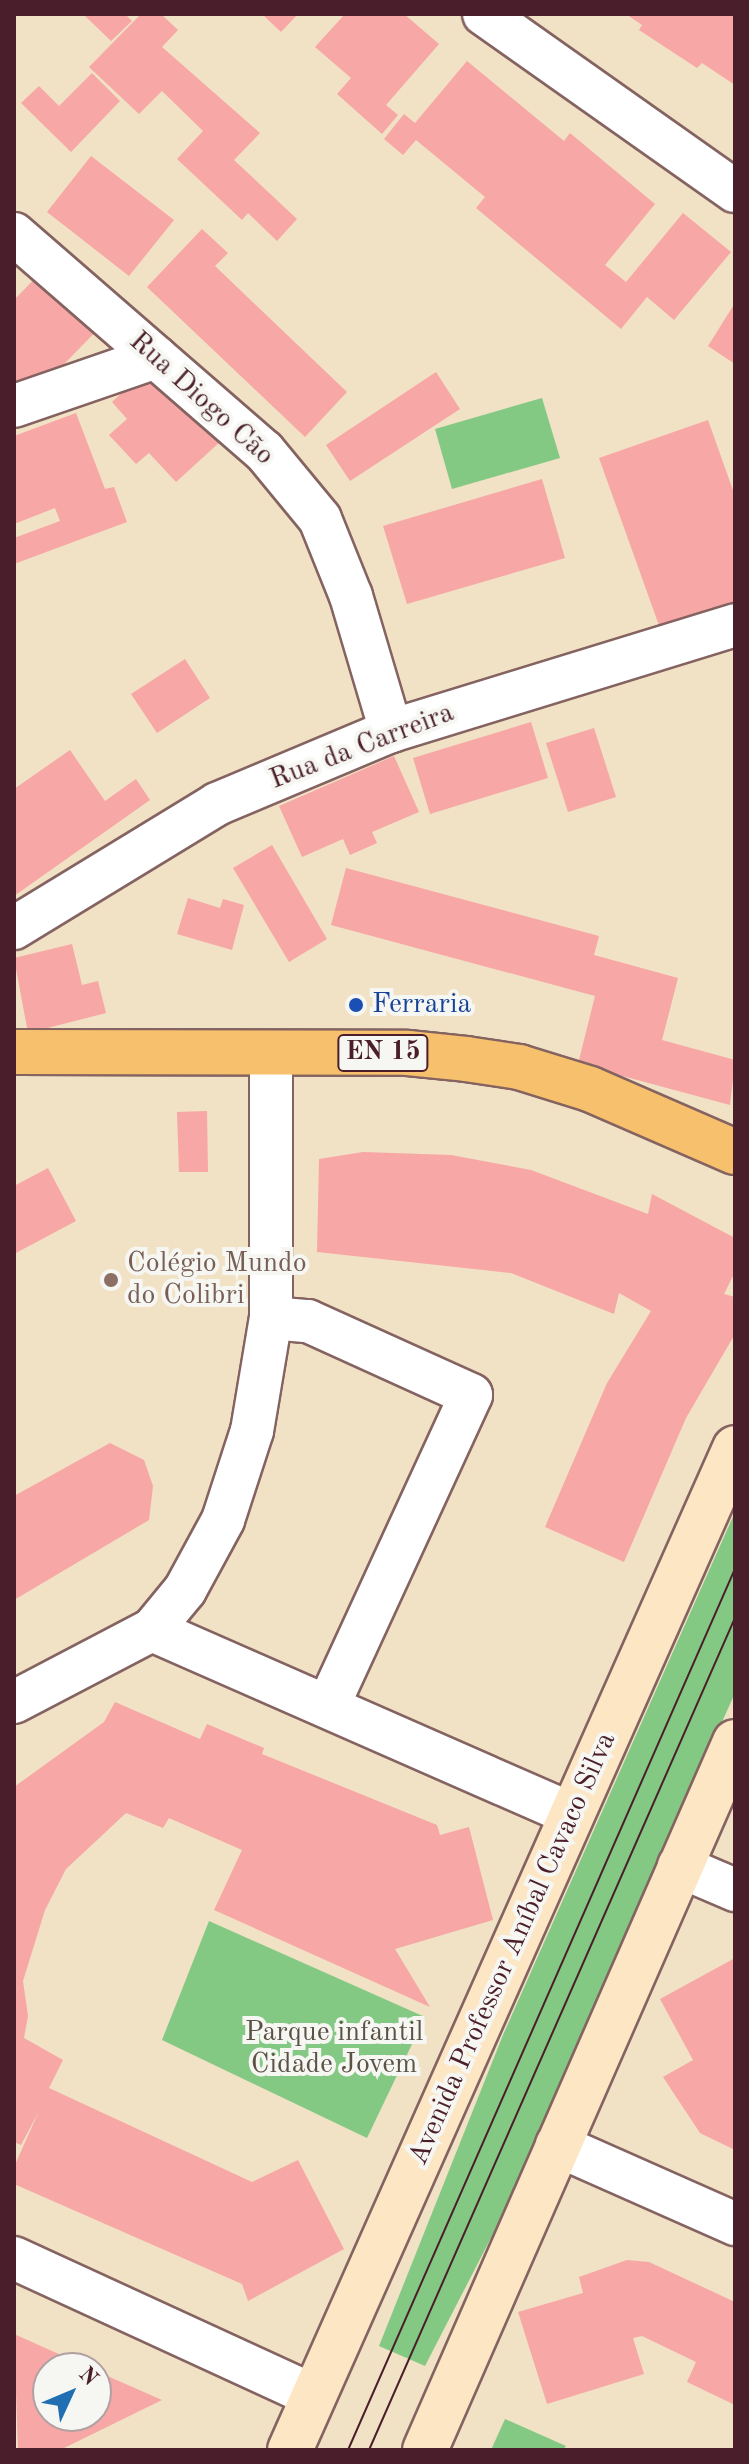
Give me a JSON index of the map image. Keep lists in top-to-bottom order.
{
  "streets": {
    "main road": ["EN 15", "Avenida Professor Aníbal Cavaco Silva"],
    "street": ["Rua Diogo Cão", "Rua da Carreira"]
  },
  "crossings": [
    ["Rua Diogo Cão", "Rua da Carreira"]
  ],
  "parks": ["Parque infantil Cidade Jovem"],
  "places": ["Ferraria", "Colégio Mundo do Colibri"],
  "north": "top right"
}
